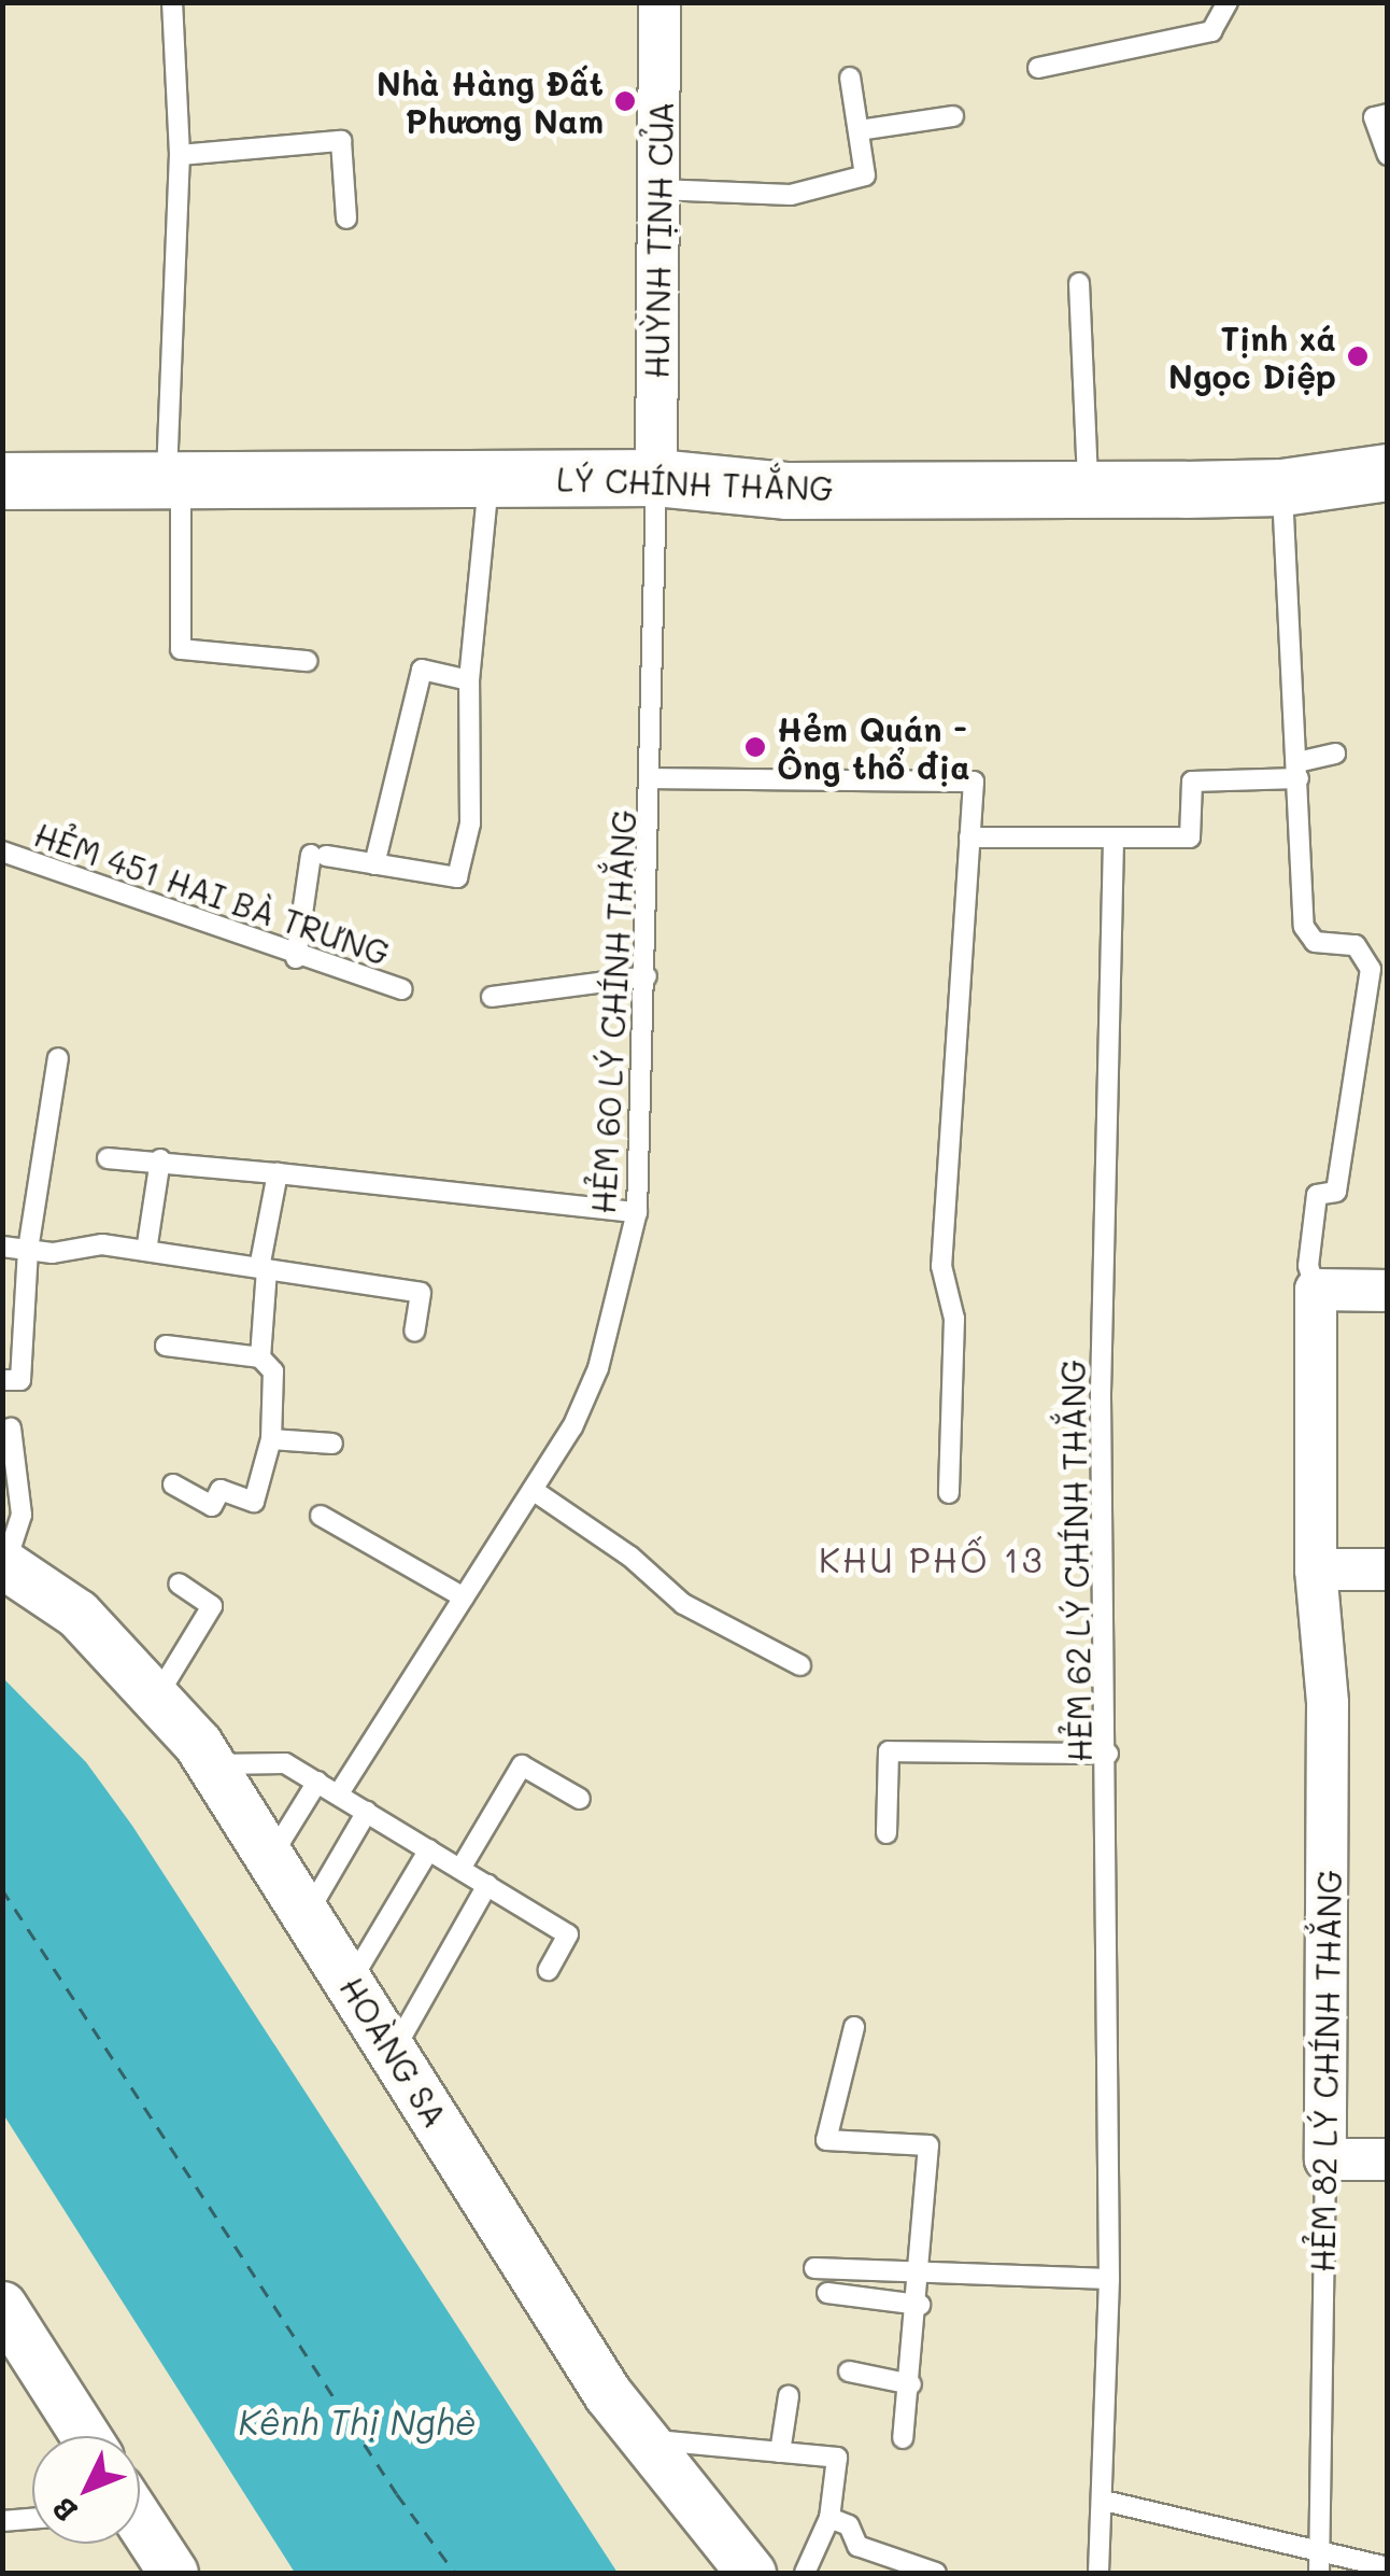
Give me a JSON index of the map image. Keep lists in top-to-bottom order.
{
  "streets": {
    "main road": ["LÝ CHÍNH THẮNG"],
    "street": ["HUỲNH TỊNH CỦA", "HOÀNG SA", "HẺM 82 LÝ CHÍNH THẮNG"],
    "lane": ["HẺM 451 HAI BÀ TRƯNG", "HẺM 60 LÝ CHÍNH THẮNG", "HẺM 62 LÝ CHÍNH THẮNG"]
  },
  "crossings": [
    ["HUỲNH TỊNH CỦA", "LÝ CHÍNH THẮNG"],
    ["HUỲNH TỊNH CỦA", "HẺM 60 LÝ CHÍNH THẮNG"],
    ["LÝ CHÍNH THẮNG", "HẺM 60 LÝ CHÍNH THẮNG"]
  ],
  "districts": ["KHU PHỐ 13"],
  "water": ["Kênh Thị Nghè"],
  "places": ["Nhà Hàng Đất Phương Nam", "Tịnh xá Ngọc Diệp", "Hẻm Quán - Ông thổ địa"],
  "north": "bottom left"
}
